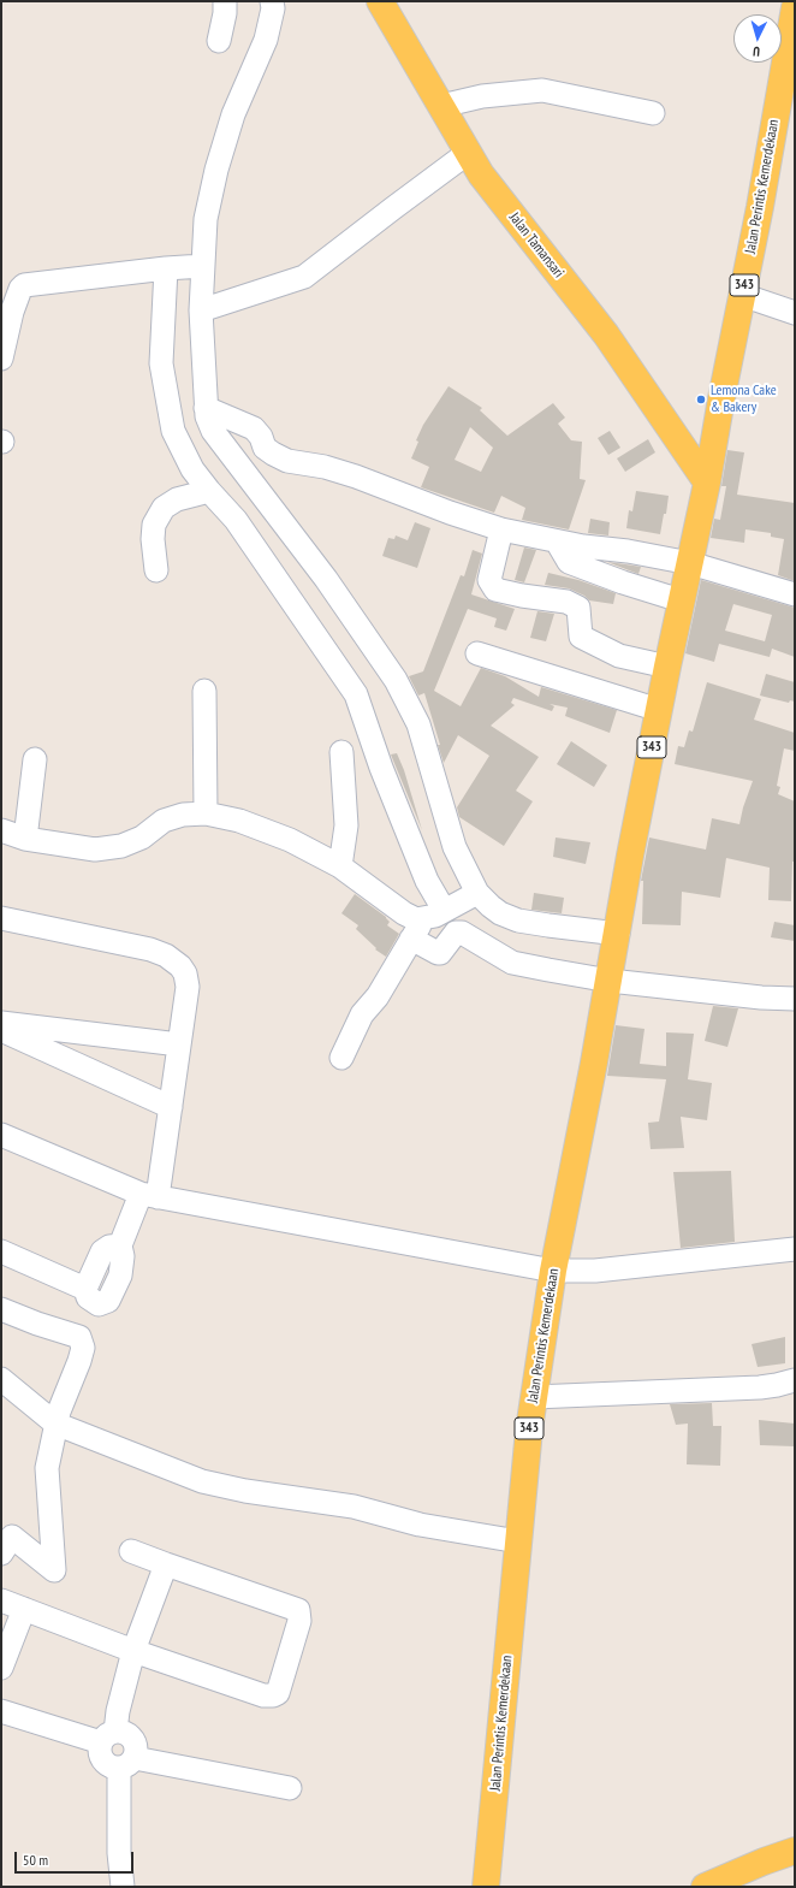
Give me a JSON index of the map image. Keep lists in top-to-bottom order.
{
  "streets": {
    "main road": ["Jalan Perintis Kemerdekaan", "Jalan Tamansari", "343"]
  },
  "crossings": [
    ["Jalan Perintis Kemerdekaan", "Jalan Tamansari"],
    ["Jalan Perintis Kemerdekaan", "343"]
  ],
  "places": ["Lemona Cake & Bakery"],
  "scale_bar": "50 m",
  "north": "bottom"
}
